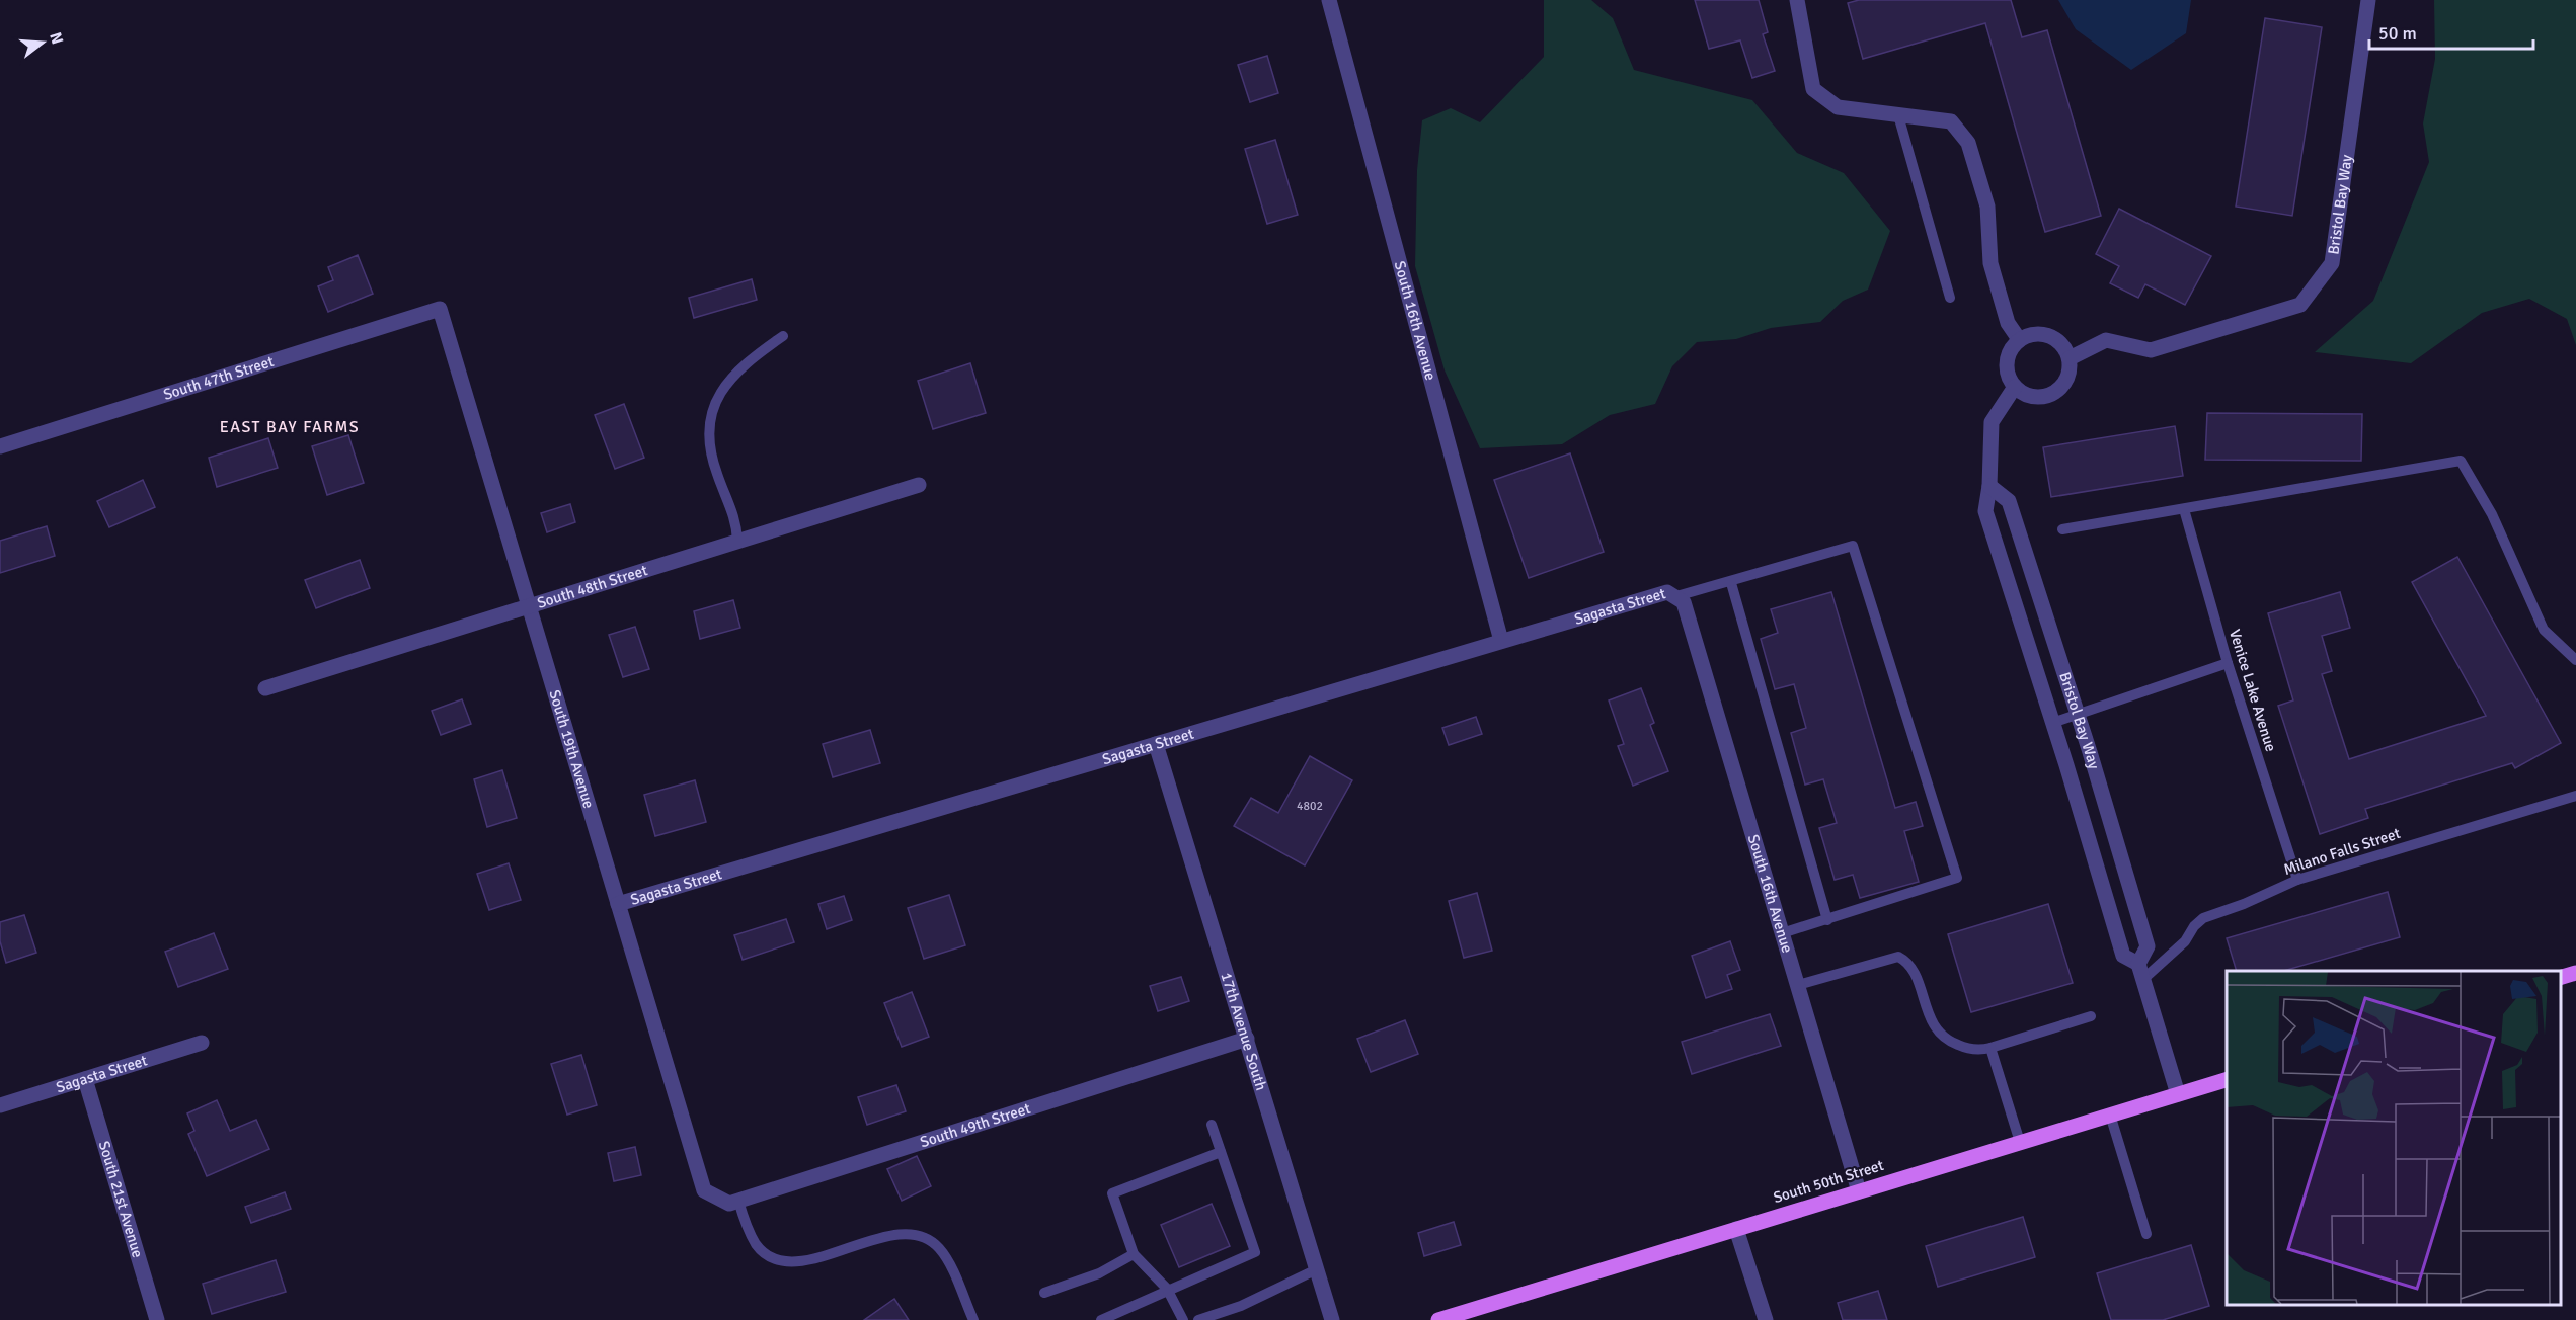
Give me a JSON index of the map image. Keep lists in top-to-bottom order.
{
  "streets": {
    "main road": ["South 50th Street"],
    "street": [
      "Bristol Bay Way",
      "South 16th Avenue",
      "South 47th Street",
      "South 48th Street",
      "Sagasta Street",
      "South 19th Avenue",
      "17th Avenue South",
      "South 49th Street",
      "South 21st Avenue"
    ],
    "lane": ["Venice Lake Avenue", "Milano Falls Street"]
  },
  "crossings": [
    ["Bristol Bay Way", "Milano Falls Street"],
    ["Bristol Bay Way", "South 50th Street"],
    ["South 16th Avenue", "Sagasta Street"],
    ["South 16th Avenue", "South 50th Street"],
    ["South 47th Street", "South 19th Avenue"],
    ["South 48th Street", "South 19th Avenue"],
    ["Sagasta Street", "South 19th Avenue"],
    ["Sagasta Street", "17th Avenue South"],
    ["Sagasta Street", "South 21st Avenue"],
    ["Venice Lake Avenue", "Milano Falls Street"],
    ["South 19th Avenue", "South 49th Street"],
    ["17th Avenue South", "South 49th Street"]
  ],
  "districts": ["EAST BAY FARMS"],
  "house_numbers": ["4802"],
  "scale_bar": "50 m",
  "north": "right"
}
